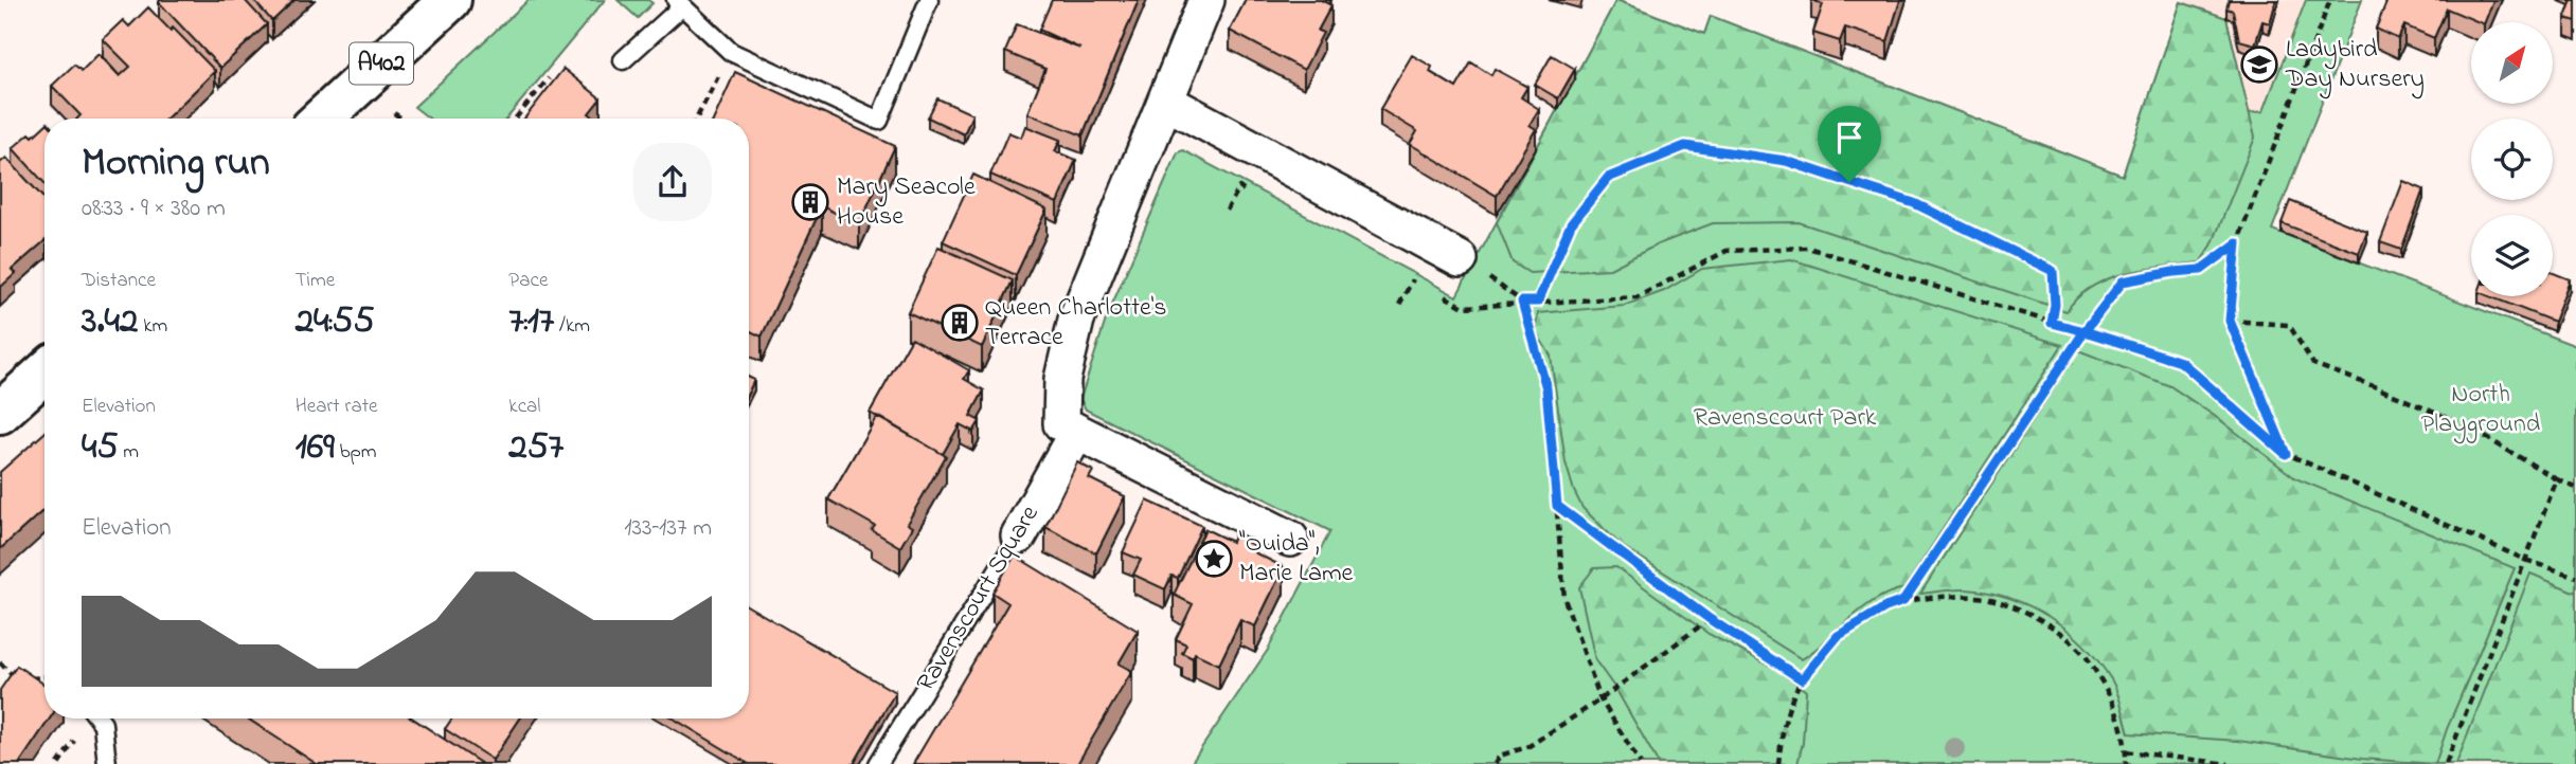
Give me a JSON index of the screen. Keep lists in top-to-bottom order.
{
  "streets": {
    "main road": ["A402"],
    "street": ["Ravenscourt Square"]
  },
  "parks": ["North Playground", "Ravenscourt Park"],
  "places": {
    "school or university": ["Ladybird Day Nursery"],
    "building": ["Mary Seacole House", "Queen Charlotte's Terrace"],
    "place": ["\"Ouida\", Marie Lame"]
  },
  "north": "top right",
  "page": {
    "heading": ["Morning run", "08:33 · 9 × 380 m"],
    "stats": [
      ["Distance", "3.42 km"],
      ["Time", "24:55"],
      ["Pace", "7:17 /km"],
      ["Elevation", "45 m"],
      ["Heart rate", "169 bpm"],
      ["kcal", "257"]
    ],
    "chart": ["Elevation", "133–137 m"]
  }
}
